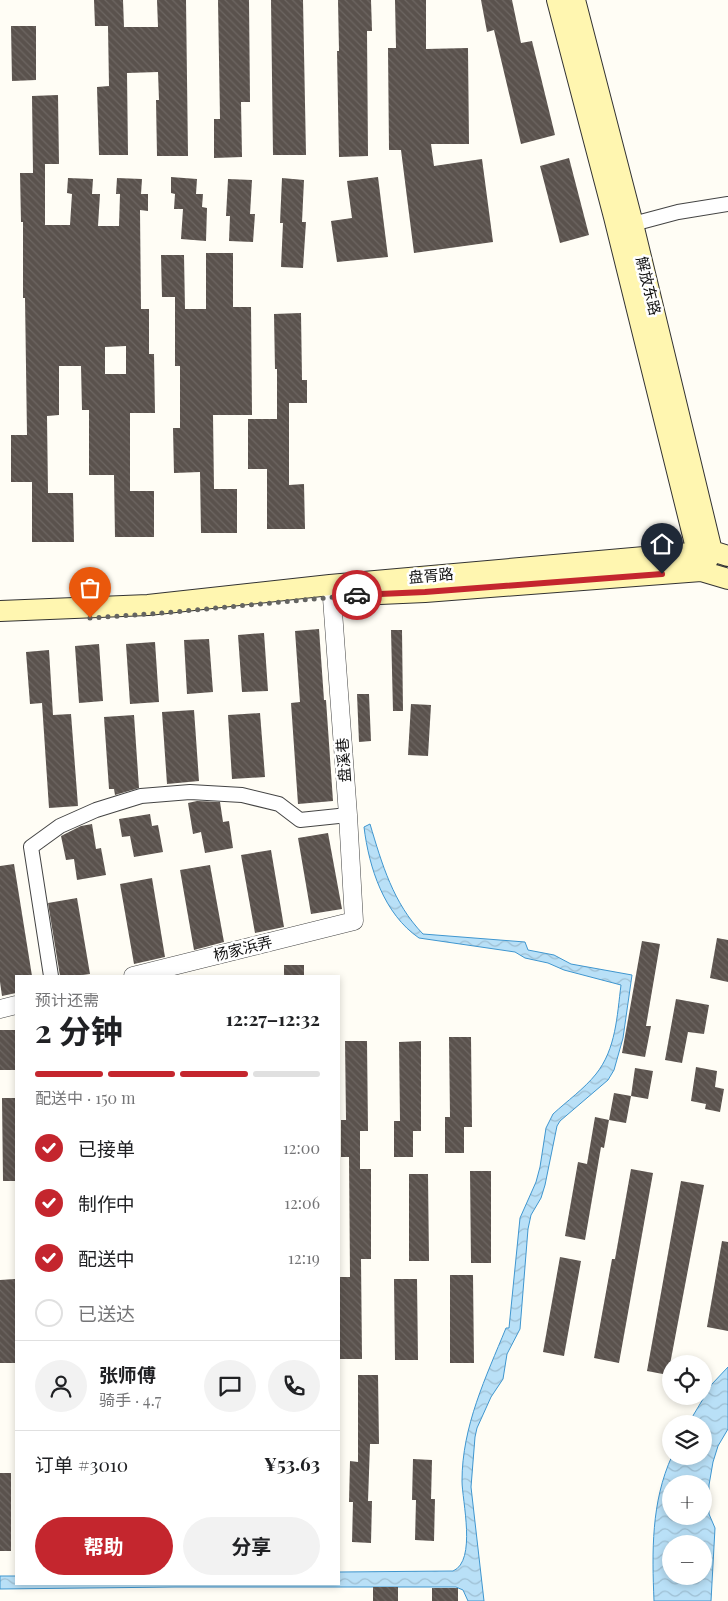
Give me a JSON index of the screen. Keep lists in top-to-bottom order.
{
  "streets": {
    "main road": ["解放东路", "盘胥路"],
    "street": ["盘溪巷", "杨家浜弄"]
  },
  "crossings": [
    ["解放东路", "盘胥路"],
    ["盘胥路", "盘溪巷"],
    ["盘溪巷", "杨家浜弄"]
  ],
  "page": {
    "heading": ["2 分钟", "预计还需", "12:27–12:32"],
    "panel": [
      "张师傅",
      "骑手 · 4.7",
      "订单 #3010",
      "¥53.63"
    ],
    "bar": "配送中 · 150 m",
    "list": [
      ["已接单", "12:00"],
      ["制作中", "12:06"],
      ["配送中", "12:19"],
      "已送达"
    ],
    "map_buttons": ["+", "−"],
    "buttons": ["帮助", "分享"]
  }
}
